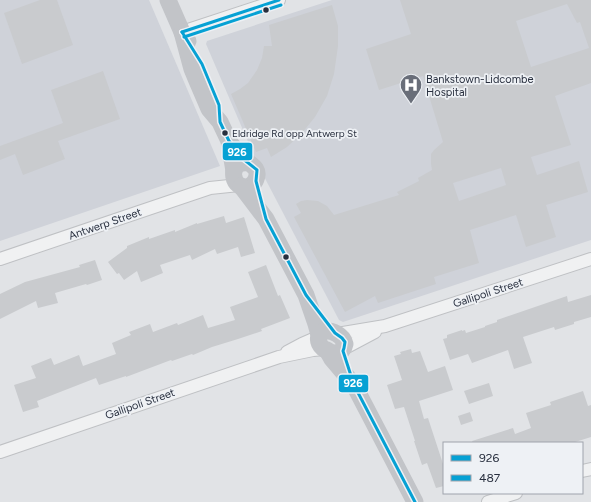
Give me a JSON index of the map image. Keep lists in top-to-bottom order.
{
  "streets": {
    "street": ["Antwerp Street", "Gallipoli Street"]
  },
  "places": {
    "hospital": ["Bankstown-Lidcombe Hospital"],
    "other": ["Eldridge Rd opp Antwerp St"]
  },
  "lines": ["transit line 926", "transit line 487"],
  "legend": ["926", "487"]
}
